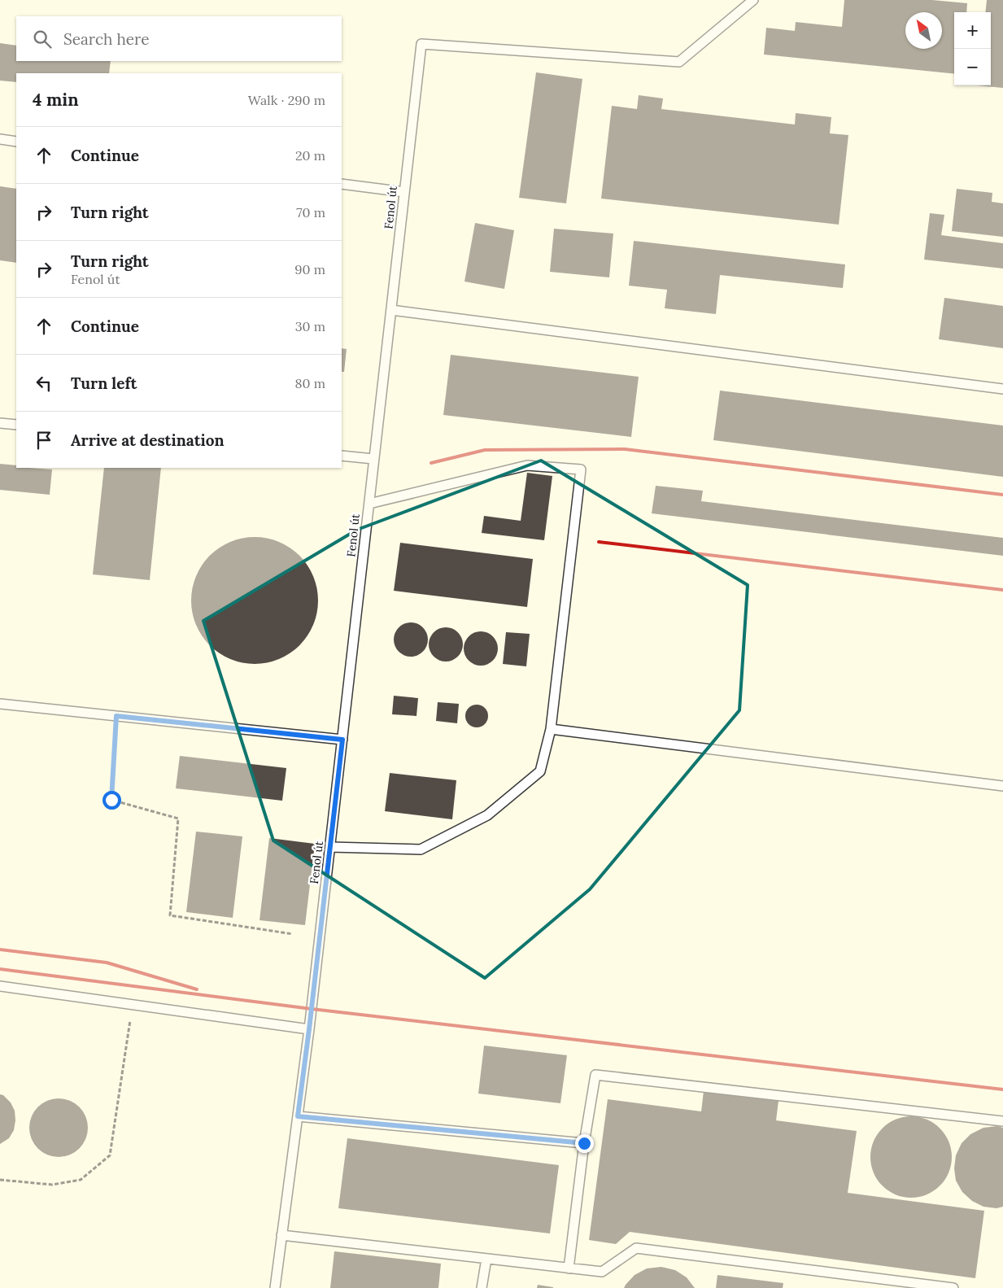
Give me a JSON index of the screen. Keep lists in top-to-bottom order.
{
  "streets": {
    "lane": ["Fenol út"]
  },
  "north": "top left",
  "page": {
    "map_buttons": ["+", "−"],
    "search": "Search here",
    "heading": ["4 min", "Walk · 290 m"],
    "list": [
      ["Continue", "20 m"],
      ["Turn right", "70 m"],
      ["Turn right", "Fenol út", "90 m"],
      ["Continue", "30 m"],
      ["Turn left", "80 m"],
      "Arrive at destination"
    ]
  }
}
